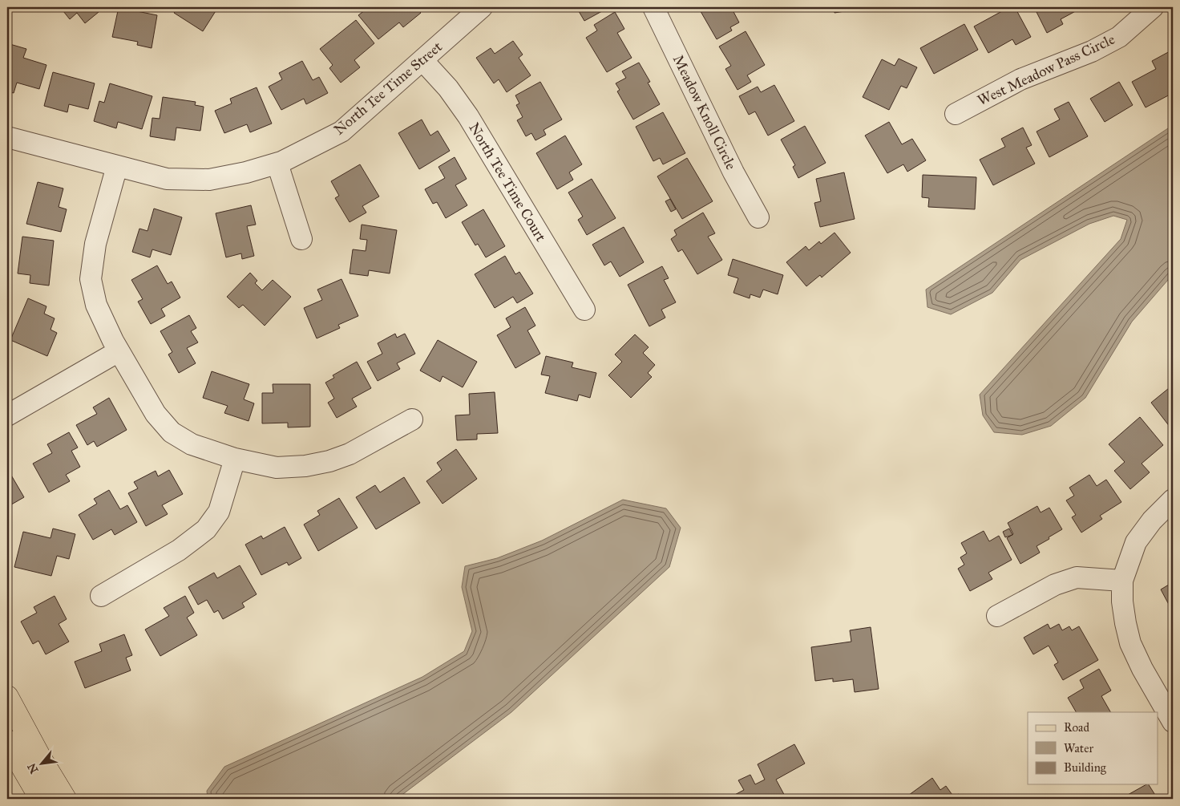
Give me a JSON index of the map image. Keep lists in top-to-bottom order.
{
  "streets": {
    "street": [
      "West Meadow Pass Circle",
      "North Tee Time Street",
      "Meadow Knoll Circle",
      "North Tee Time Court"
    ]
  },
  "crossings": [
    ["North Tee Time Street", "North Tee Time Court"]
  ],
  "legend": ["Road", "Water", "Building"],
  "north": "bottom left"
}
